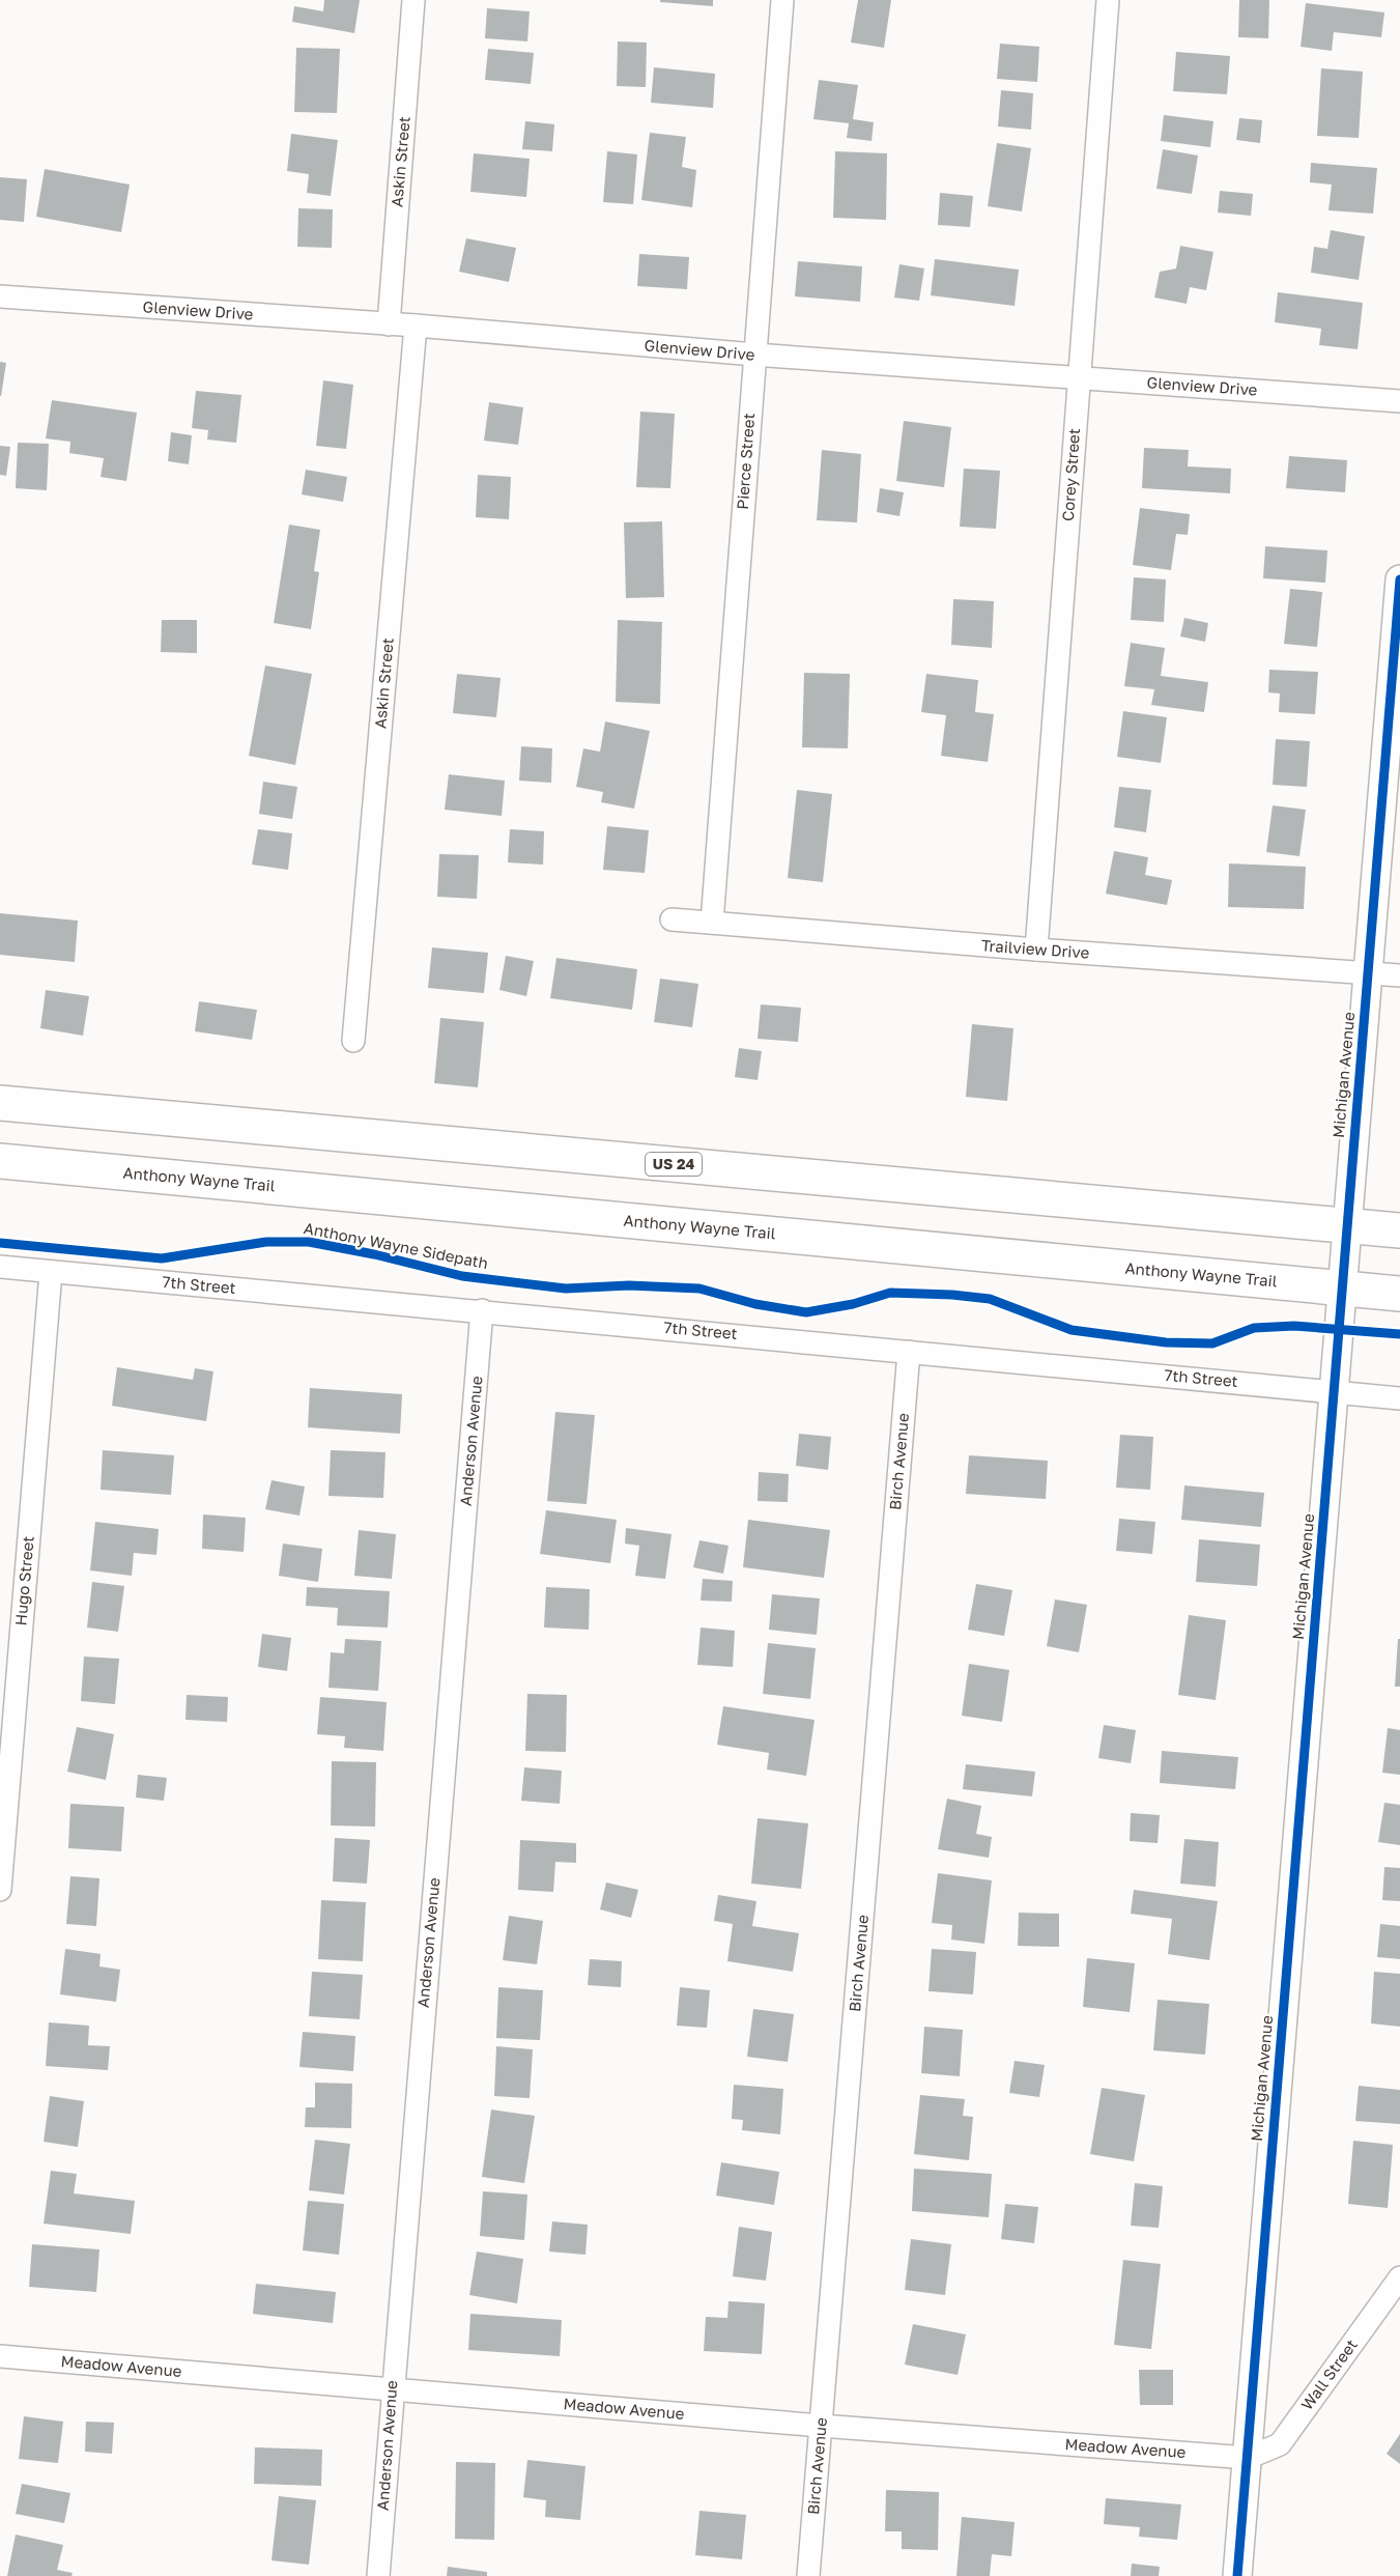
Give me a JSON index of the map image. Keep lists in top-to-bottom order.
{
  "streets": {
    "highway": ["US 24", "Anthony Wayne Trail"],
    "street": [
      "Askin Street",
      "Glenview Drive",
      "Pierce Street",
      "Corey Street",
      "Trailview Drive",
      "Michigan Avenue",
      "7th Street",
      "Anderson Avenue",
      "Birch Avenue",
      "Hugo Street",
      "Meadow Avenue",
      "Wall Street"
    ],
    "cycle path": ["Anthony Wayne Sidepath"]
  },
  "crossings": [
    ["Askin Street", "Glenview Drive"],
    ["Glenview Drive", "Pierce Street"],
    ["Glenview Drive", "Corey Street"],
    ["Pierce Street", "Trailview Drive"],
    ["Corey Street", "Trailview Drive"],
    ["Trailview Drive", "Michigan Avenue"],
    ["Michigan Avenue", "US 24"],
    ["Michigan Avenue", "Anthony Wayne Trail"],
    ["Michigan Avenue", "7th Street"],
    ["Michigan Avenue", "Meadow Avenue"],
    ["Michigan Avenue", "Wall Street"],
    ["7th Street", "Anderson Avenue"],
    ["7th Street", "Birch Avenue"],
    ["7th Street", "Hugo Street"],
    ["Anderson Avenue", "Meadow Avenue"],
    ["Birch Avenue", "Meadow Avenue"],
    ["Meadow Avenue", "Wall Street"]
  ]
}
